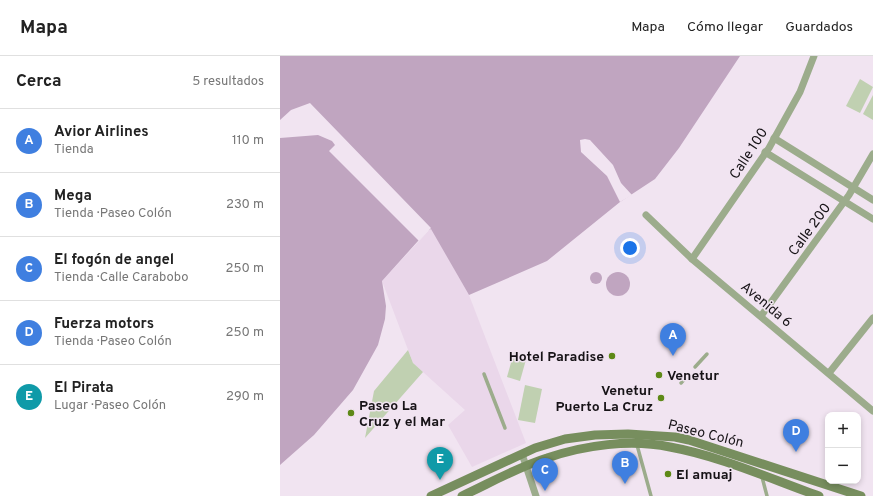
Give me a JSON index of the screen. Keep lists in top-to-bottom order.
{
  "streets": {
    "street": [
      "Calle 100",
      "Calle 200",
      "Avenida 6",
      "Paseo Colón"
    ]
  },
  "crossings": [
    ["Calle 100", "Avenida 6"],
    ["Calle 200", "Avenida 6"]
  ],
  "places": [
    "Hotel Paradise",
    "Venetur",
    "Venetur Puerto La Cruz",
    "Paseo La Cruz y el Mar",
    "El amuaj"
  ],
  "page": {
    "header": "Mapa",
    "nav": ["Mapa", "Cómo llegar", "Guardados"],
    "heading": ["Cerca", "5 resultados"],
    "list": [
      {
        "mark": "A",
        "name": "Avior Airlines",
        "note": "Tienda",
        "value": "110 m"
      },
      {
        "mark": "B",
        "name": "Mega",
        "note": "Tienda · Paseo Colón",
        "value": "230 m"
      },
      {
        "mark": "C",
        "name": "El fogón de angel",
        "note": "Tienda · Calle Carabobo",
        "value": "250 m"
      },
      {
        "mark": "D",
        "name": "Fuerza motors",
        "note": "Tienda · Paseo Colón",
        "value": "250 m"
      },
      {
        "mark": "E",
        "name": "El Pirata",
        "note": "Lugar · Paseo Colón",
        "value": "290 m"
      }
    ],
    "pins": [
      "A",
      "D",
      "E",
      "B",
      "C"
    ],
    "map_buttons": ["+", "−"]
  }
}
